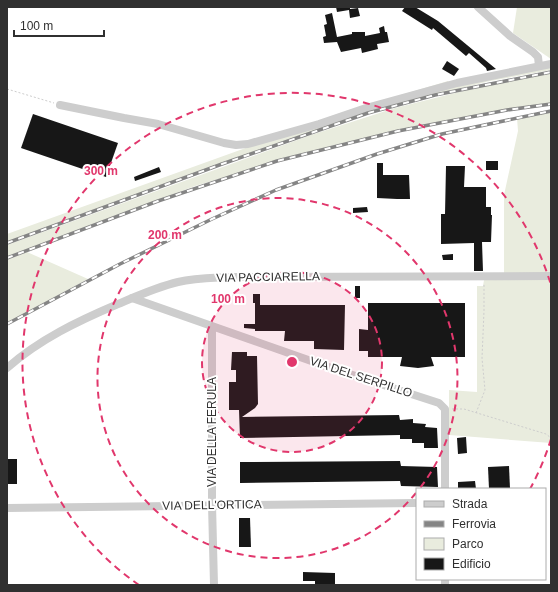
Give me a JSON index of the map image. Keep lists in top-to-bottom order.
{
  "streets": {
    "street": [
      "VIA PACCIARELLA",
      "VIA DEL SERPILLO",
      "VIA DELLA FERULA",
      "VIA DELL'ORTICA"
    ]
  },
  "crossings": [
    ["VIA PACCIARELLA", "VIA DEL SERPILLO"],
    ["VIA DEL SERPILLO", "VIA DELLA FERULA"],
    ["VIA DELLA FERULA", "VIA DELL'ORTICA"]
  ],
  "legend": [
    "Strada",
    "Ferrovia",
    "Parco",
    "Edificio"
  ],
  "scale_bar": "100 m",
  "rings": ["300 m", "200 m", "100 m"]
}
